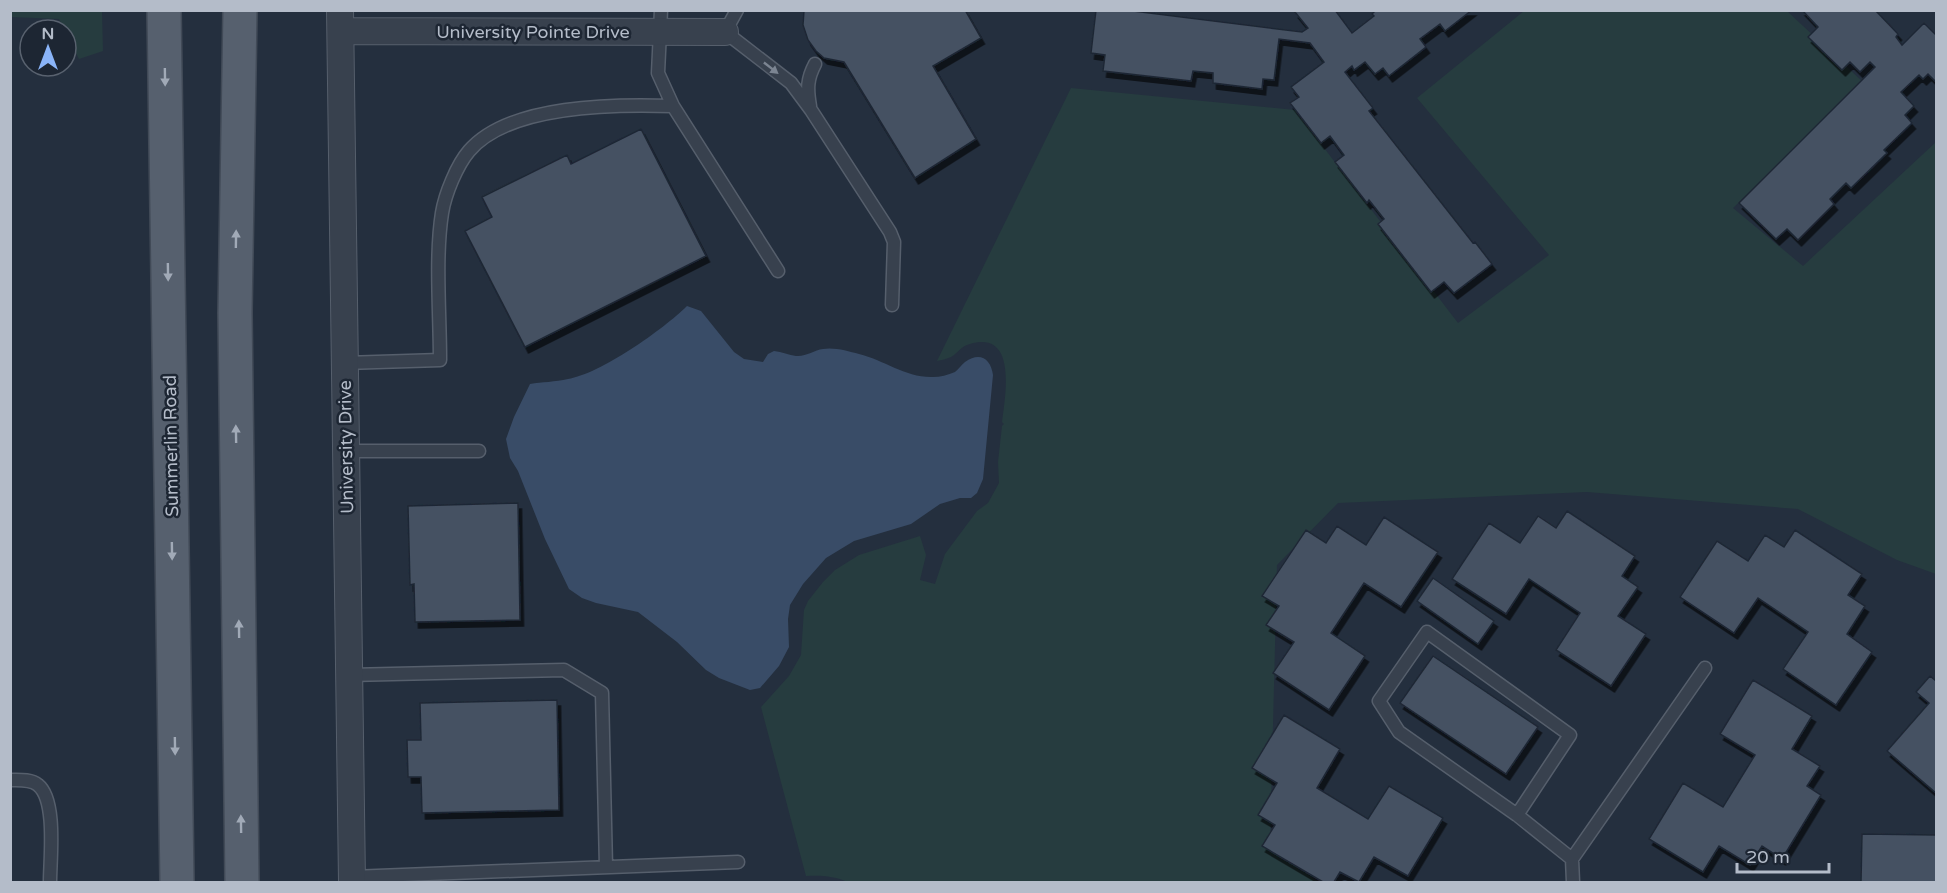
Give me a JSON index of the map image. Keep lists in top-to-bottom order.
{
  "streets": {
    "main road": ["Summerlin Road"],
    "street": ["University Pointe Drive", "University Drive"]
  },
  "crossings": [
    ["University Pointe Drive", "University Drive"]
  ],
  "scale_bar": "20 m",
  "north": "top"
}
